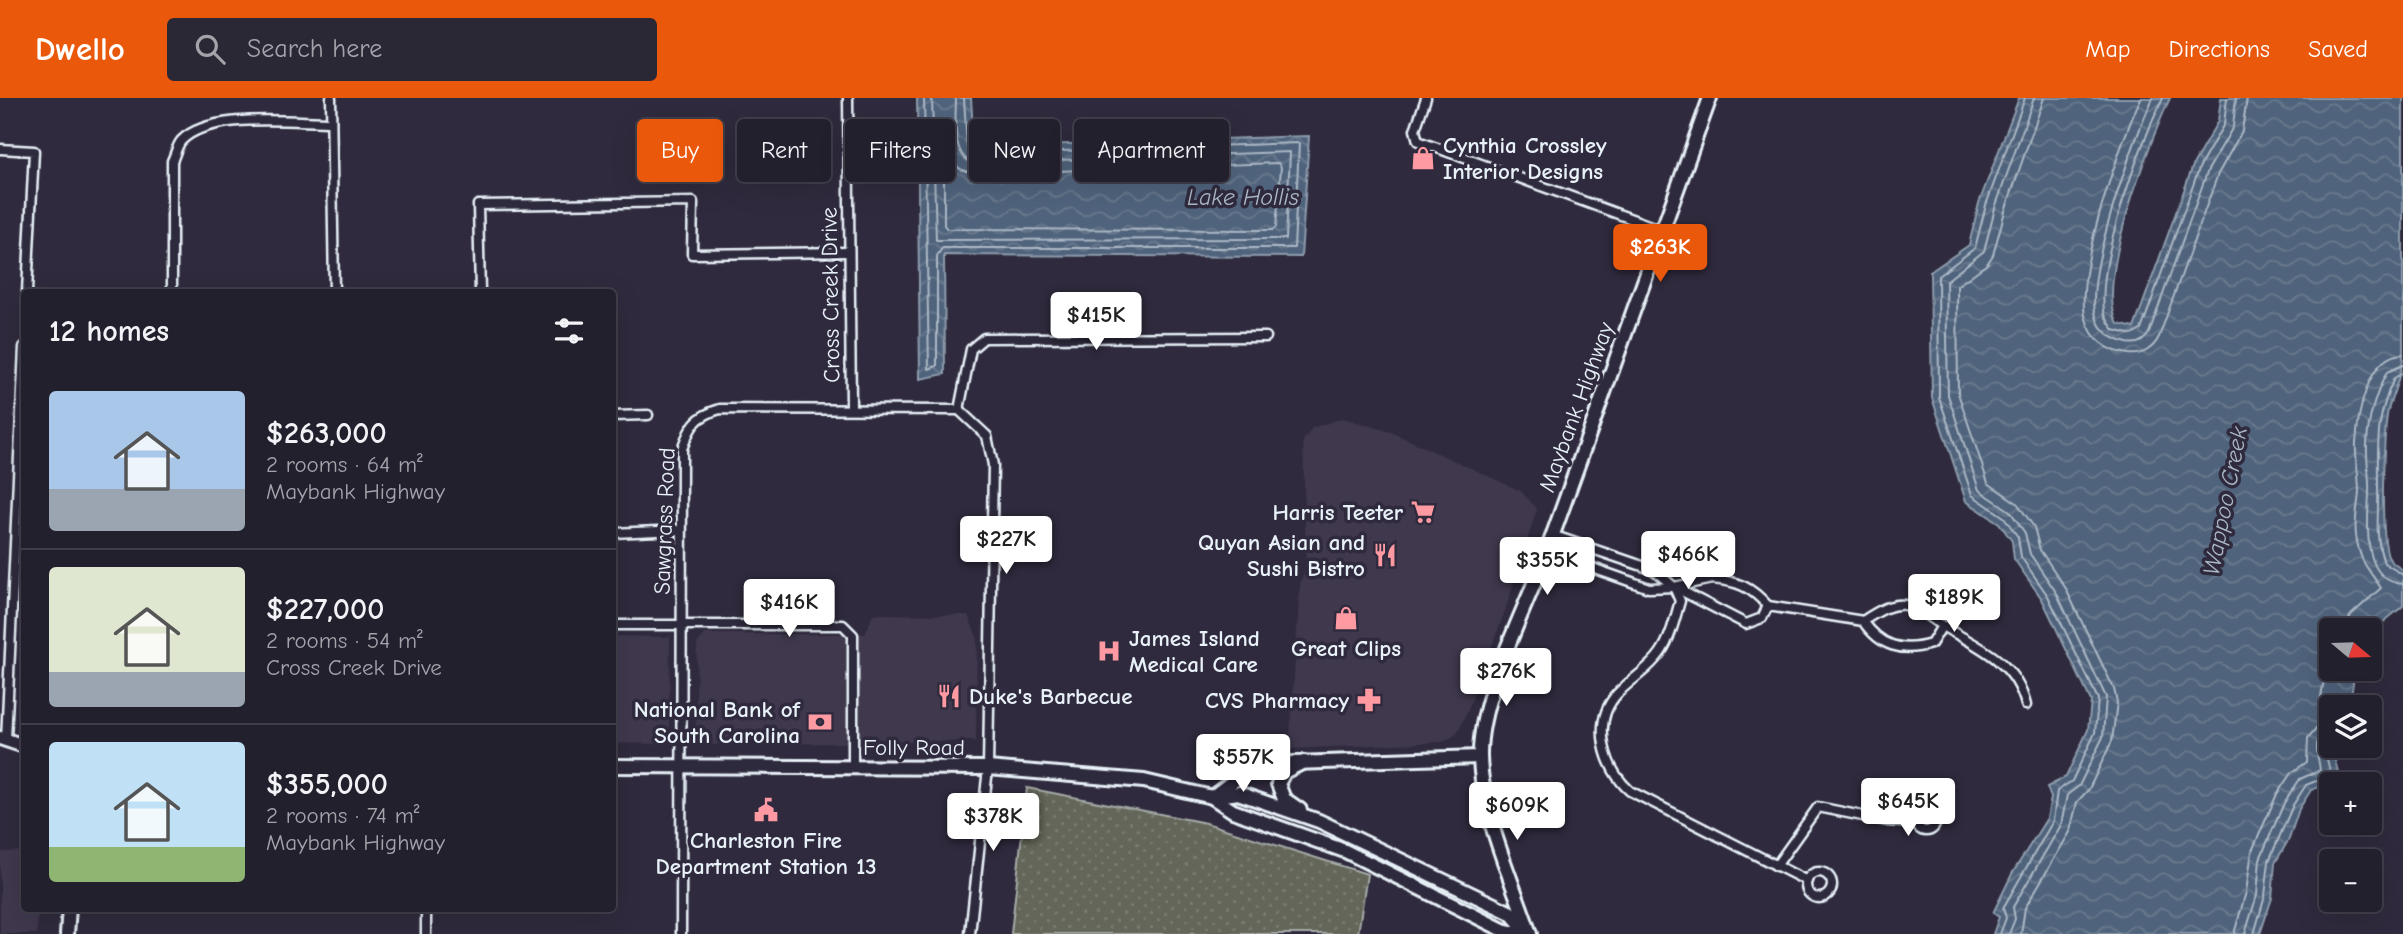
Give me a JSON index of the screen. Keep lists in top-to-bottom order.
{
  "streets": {
    "main road": ["Maybank Highway", "Folly Road"],
    "street": ["Cross Creek Drive", "Sawgrass Road"]
  },
  "crossings": [
    ["Cross Creek Drive", "Sawgrass Road"],
    ["Maybank Highway", "Folly Road"],
    ["Sawgrass Road", "Folly Road"]
  ],
  "water": ["Lake Hollis", "Wappoo Creek"],
  "places": {
    "shop": ["Cynthia Crossley Interior Designs", "Great Clips"],
    "supermarket": ["Harris Teeter"],
    "restaurant": ["Quyan Asian and Sushi Bistro", "Duke's Barbecue"],
    "hospital": ["James Island Medical Care"],
    "pharmacy": ["CVS Pharmacy"],
    "bank": ["National Bank of South Carolina"],
    "public building": ["Charleston Fire Department Station 13"]
  },
  "north": "right",
  "page": {
    "header": "Dwello",
    "search": "Search here",
    "nav": ["Map", "Directions", "Saved"],
    "chip": [
      "Buy",
      "Rent",
      "Filters",
      "New",
      "Apartment"
    ],
    "price": [
      "$263K",
      "$415K",
      "$227K",
      "$466K",
      "$355K",
      "$189K",
      "$416K",
      "$276K",
      "$557K",
      "$645K",
      "$609K",
      "$378K"
    ],
    "heading": "12 homes",
    "list": [
      {
        "name": "$263,000",
        "note": "2 rooms · 64 m² · Maybank Highway"
      },
      {
        "name": "$227,000",
        "note": "2 rooms · 54 m² · Cross Creek Drive"
      },
      {
        "name": "$355,000",
        "note": "2 rooms · 74 m² · Maybank Highway"
      }
    ],
    "map_buttons": ["+", "−"]
  }
}
